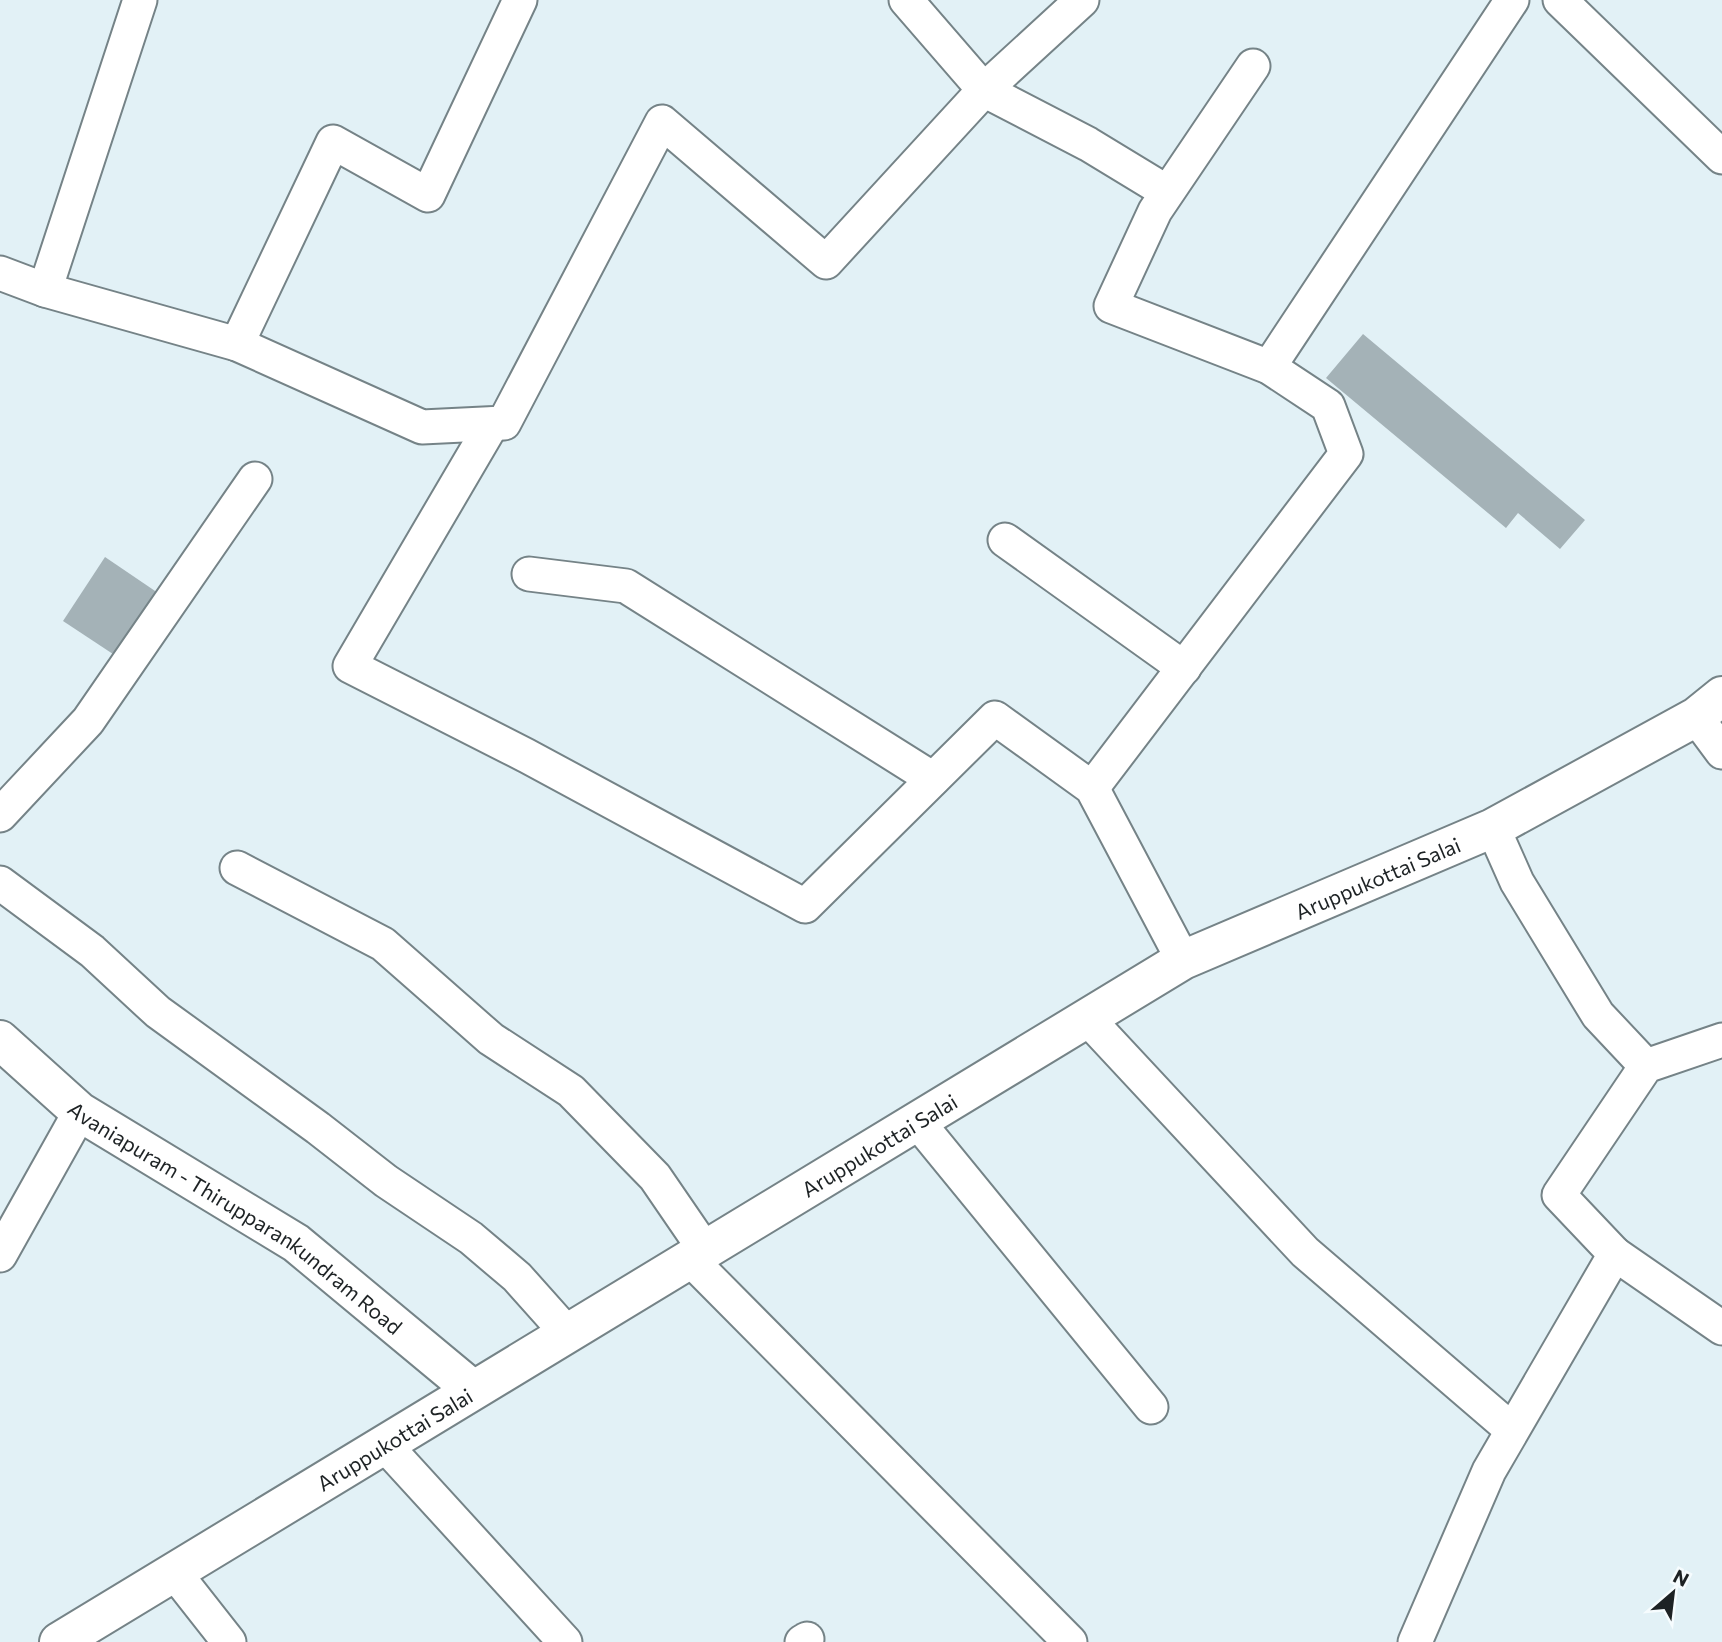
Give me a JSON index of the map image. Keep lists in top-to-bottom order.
{
  "streets": {
    "main road": ["Aruppukottai Salai", "Avaniapuram - Thirupparankundram Road"]
  },
  "crossings": [
    ["Aruppukottai Salai", "Avaniapuram - Thirupparankundram Road"]
  ],
  "north": "top right"
}
